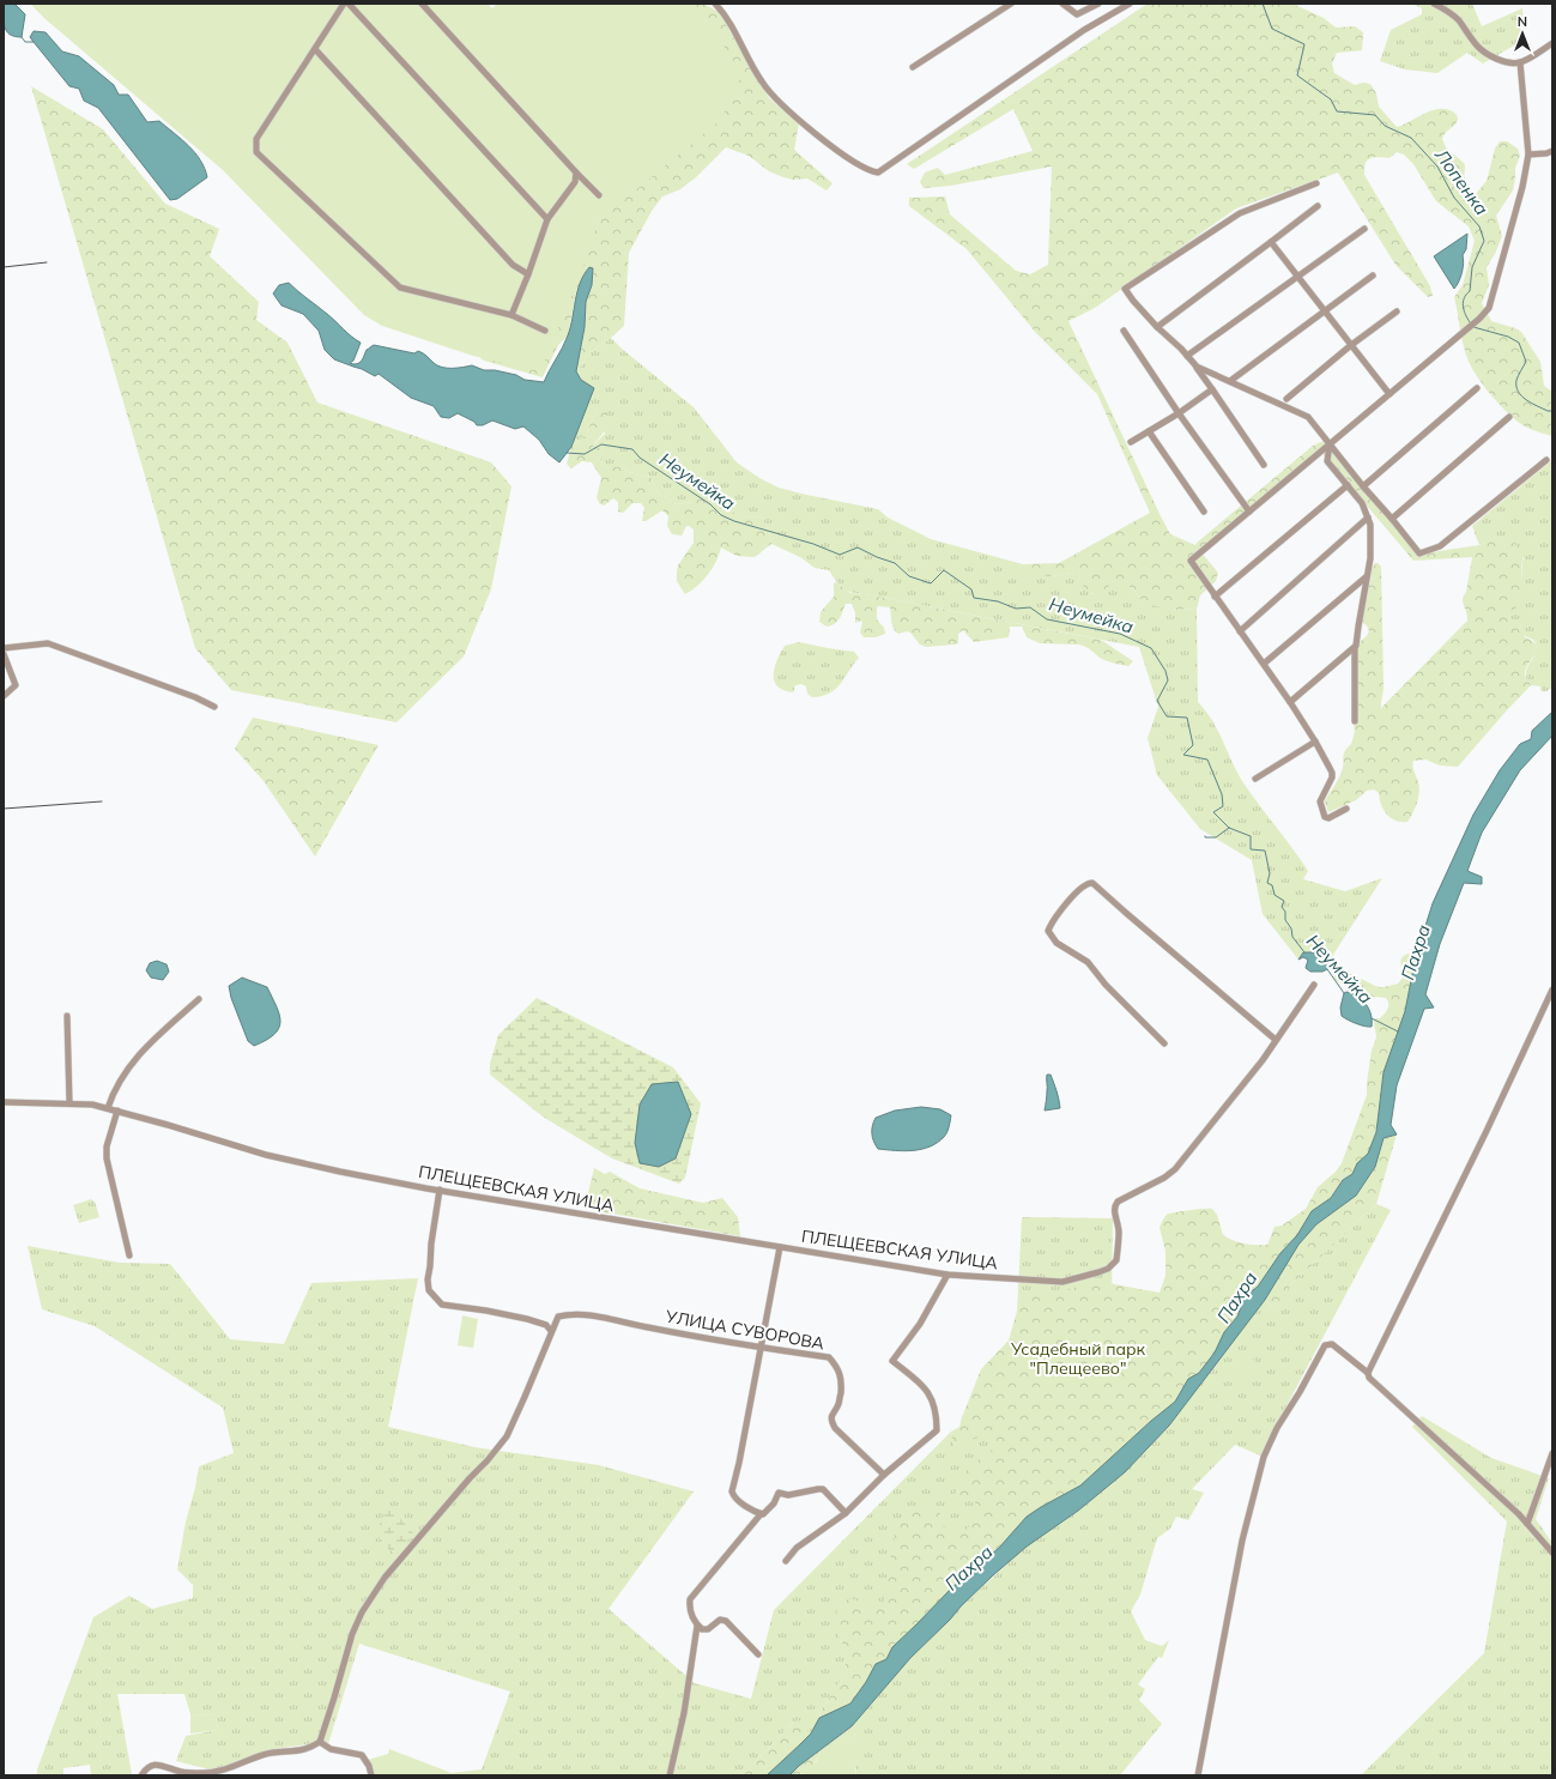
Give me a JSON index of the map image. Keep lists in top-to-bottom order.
{
  "streets": {
    "street": ["ПЛЕЩЕЕВСКАЯ УЛИЦА", "УЛИЦА СУВОРОВА"]
  },
  "water": ["Лопенка", "Неумейка", "Пахра"],
  "parks": ["Усадебный парк \"Плещеево\""],
  "north": "top"
}
